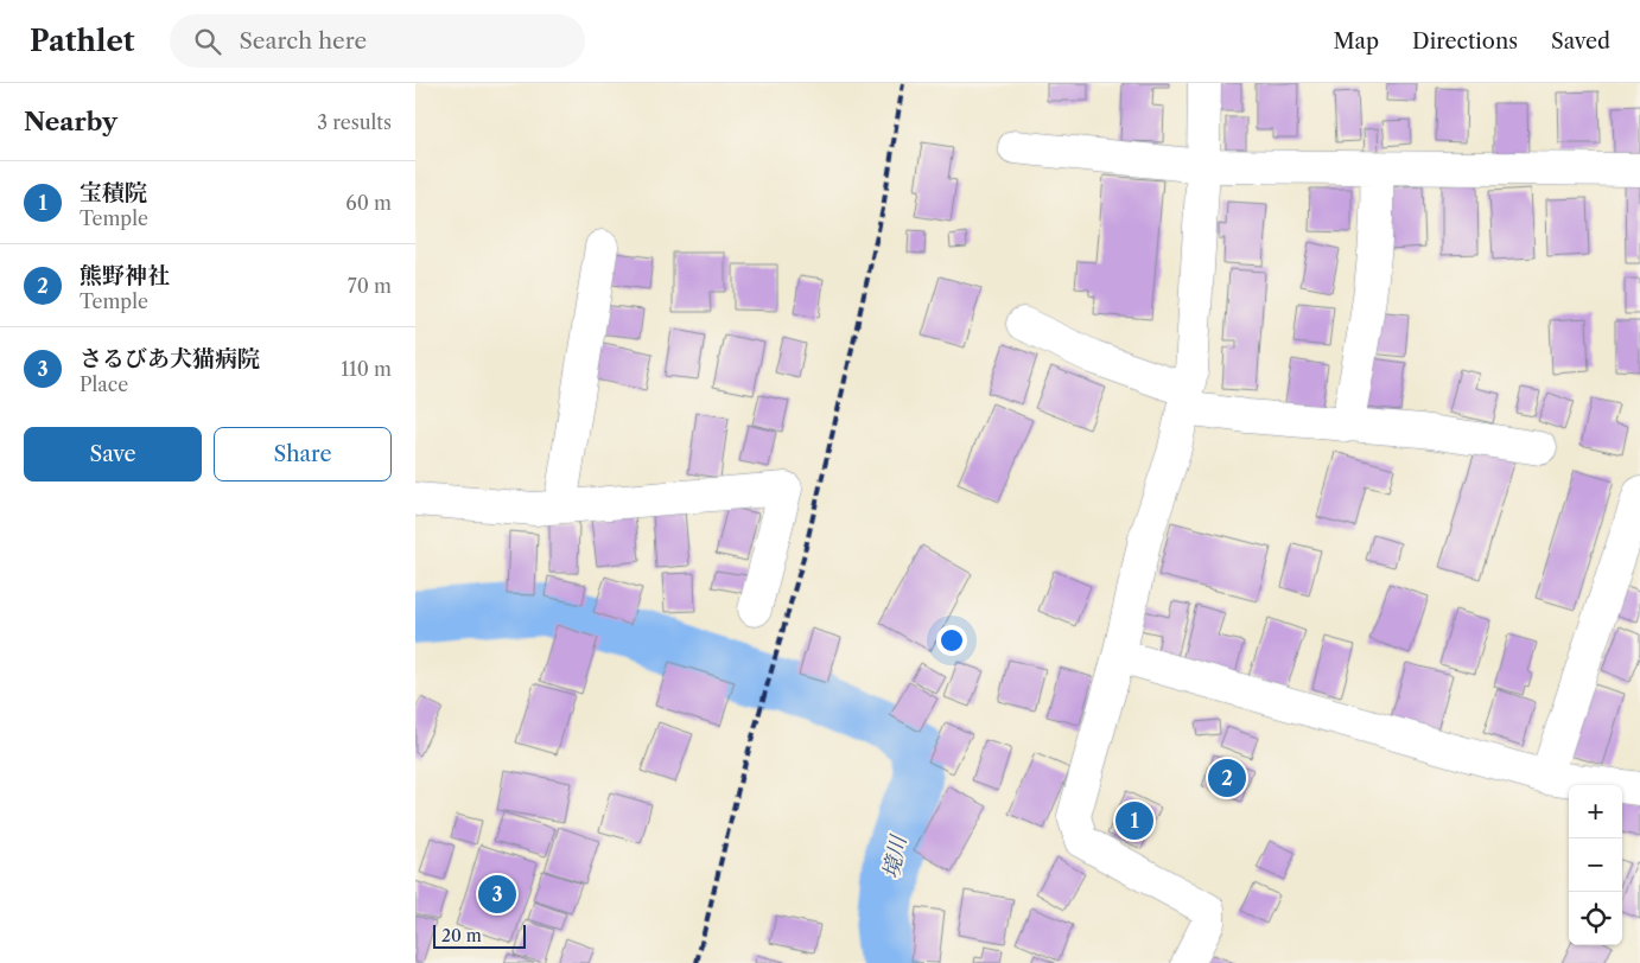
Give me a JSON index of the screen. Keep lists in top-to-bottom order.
{
  "water": ["境川"],
  "scale_bar": "20 m",
  "page": {
    "header": "Pathlet",
    "search": "Search here",
    "nav": ["Map", "Directions", "Saved"],
    "heading": ["Nearby", "3 results"],
    "list": [
      {
        "mark": "1",
        "name": "宝積院",
        "note": "Temple",
        "value": "60 m"
      },
      {
        "mark": "2",
        "name": "熊野神社",
        "note": "Temple",
        "value": "70 m"
      },
      {
        "mark": "3",
        "name": "さるびあ犬猫病院",
        "note": "Place",
        "value": "110 m"
      }
    ],
    "buttons": ["Save", "Share"],
    "pins": ["2", "1", "3"],
    "map_buttons": ["+", "−"],
    "scale": "20 m"
  }
}
